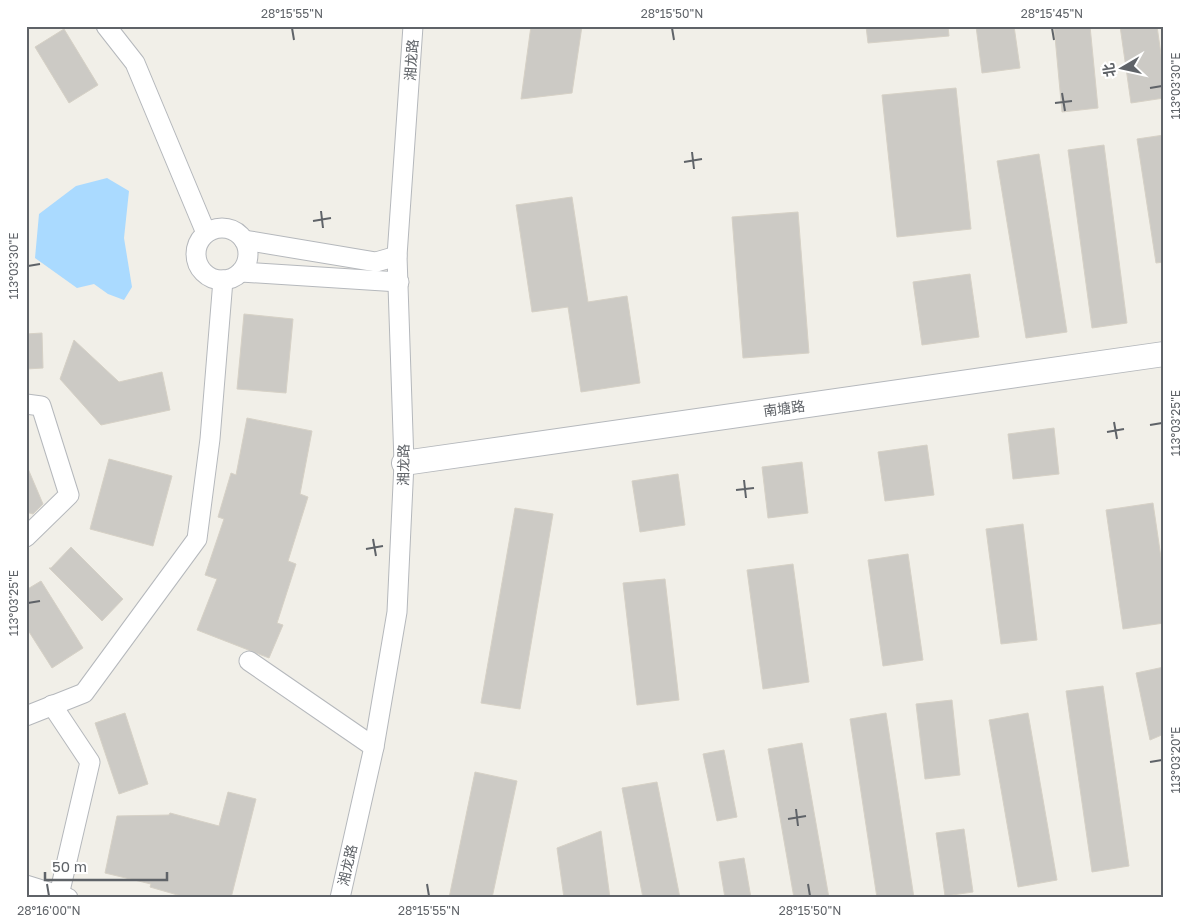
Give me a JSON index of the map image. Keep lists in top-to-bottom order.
{
  "streets": {
    "street": ["湘龙路", "南塘路"]
  },
  "crossings": [
    ["湘龙路", "南塘路"]
  ],
  "scale_bar": "50 m",
  "north": "left",
  "coordinates": [
    "28°15'55\"N",
    "28°15'50\"N",
    "28°15'45\"N",
    "113°03'30\"E",
    "113°03'25\"E",
    "113°03'20\"E",
    "28°16'00\"N"
  ]
}
